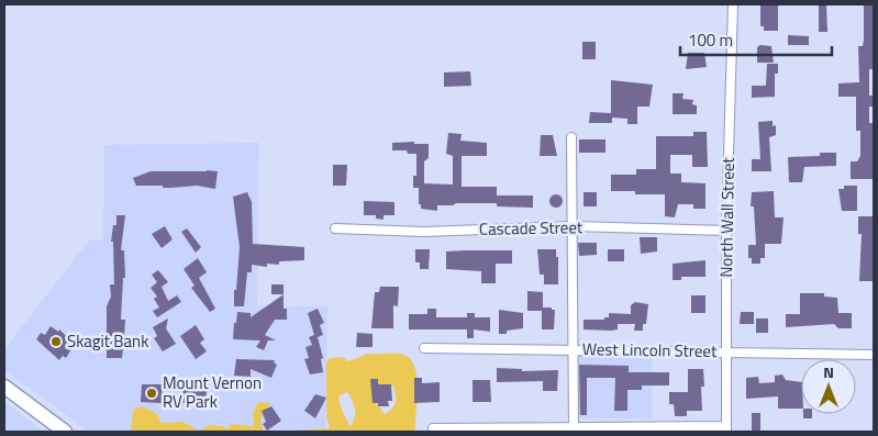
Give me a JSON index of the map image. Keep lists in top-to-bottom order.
{
  "streets": {
    "street": ["North Wall Street", "Cascade Street", "West Lincoln Street"]
  },
  "crossings": [
    ["North Wall Street", "Cascade Street"],
    ["North Wall Street", "West Lincoln Street"]
  ],
  "places": ["Skagit Bank", "Mount Vernon RV Park"],
  "scale_bar": "100 m",
  "north": "top"
}
